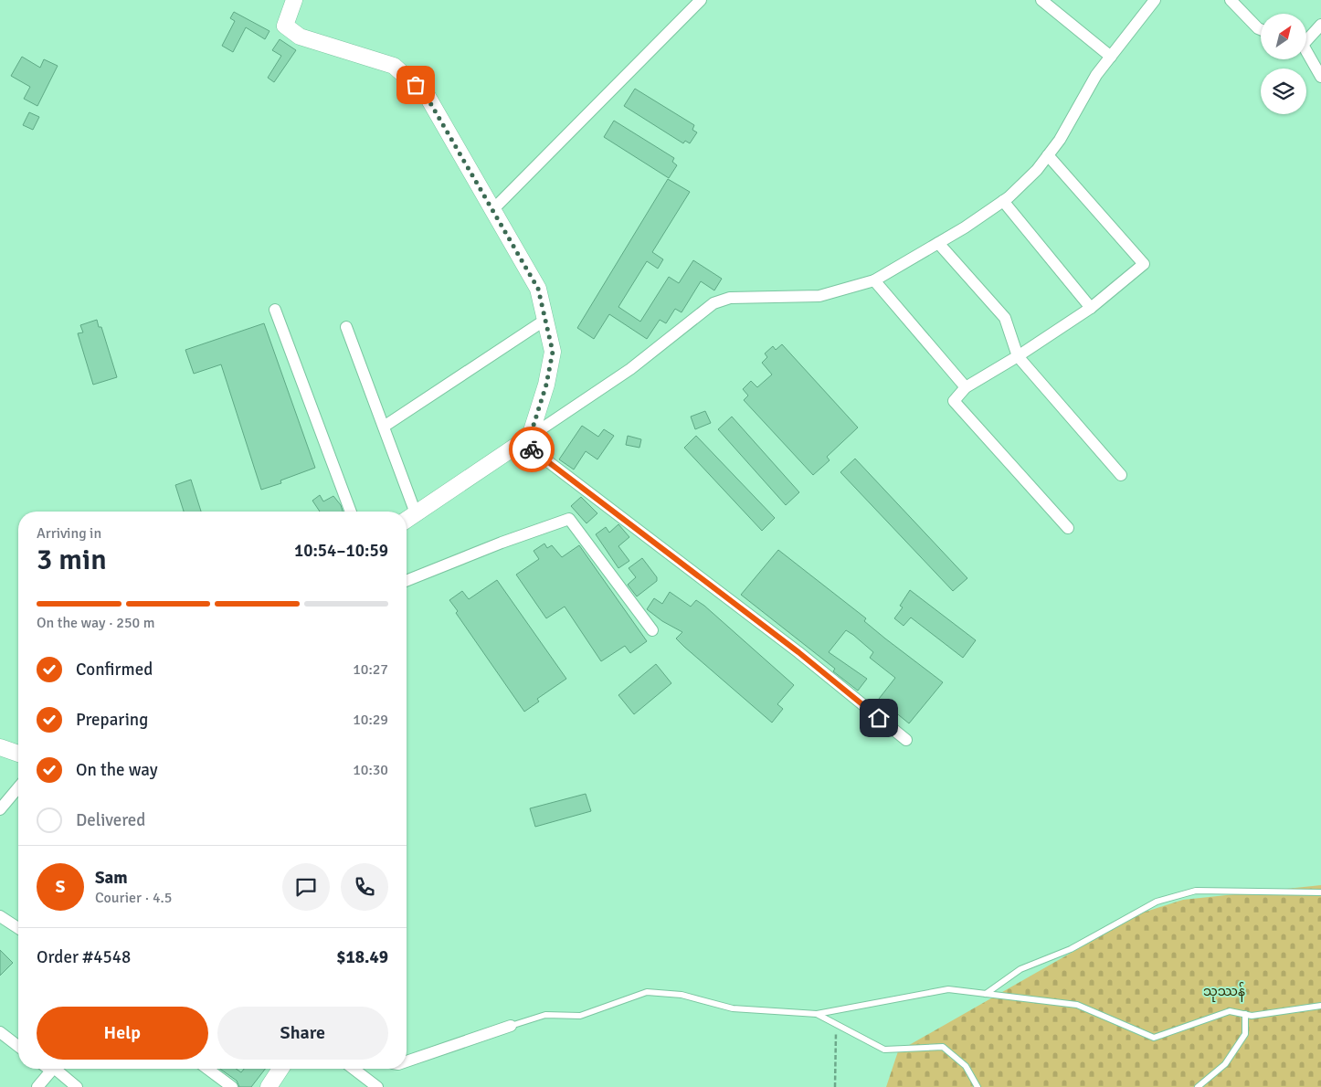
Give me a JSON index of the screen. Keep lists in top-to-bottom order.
{
  "parks": ["သုဿန်"],
  "north": "top right",
  "page": {
    "heading": ["3 min", "Arriving in", "10:54–10:59"],
    "panel": [
      "Sam",
      "Courier · 4.5",
      "Order #4548",
      "$18.49"
    ],
    "bar": "On the way · 250 m",
    "list": [
      ["Confirmed", "10:27"],
      ["Preparing", "10:29"],
      ["On the way", "10:30"],
      "Delivered"
    ],
    "round": "S",
    "buttons": ["Help", "Share"]
  }
}
